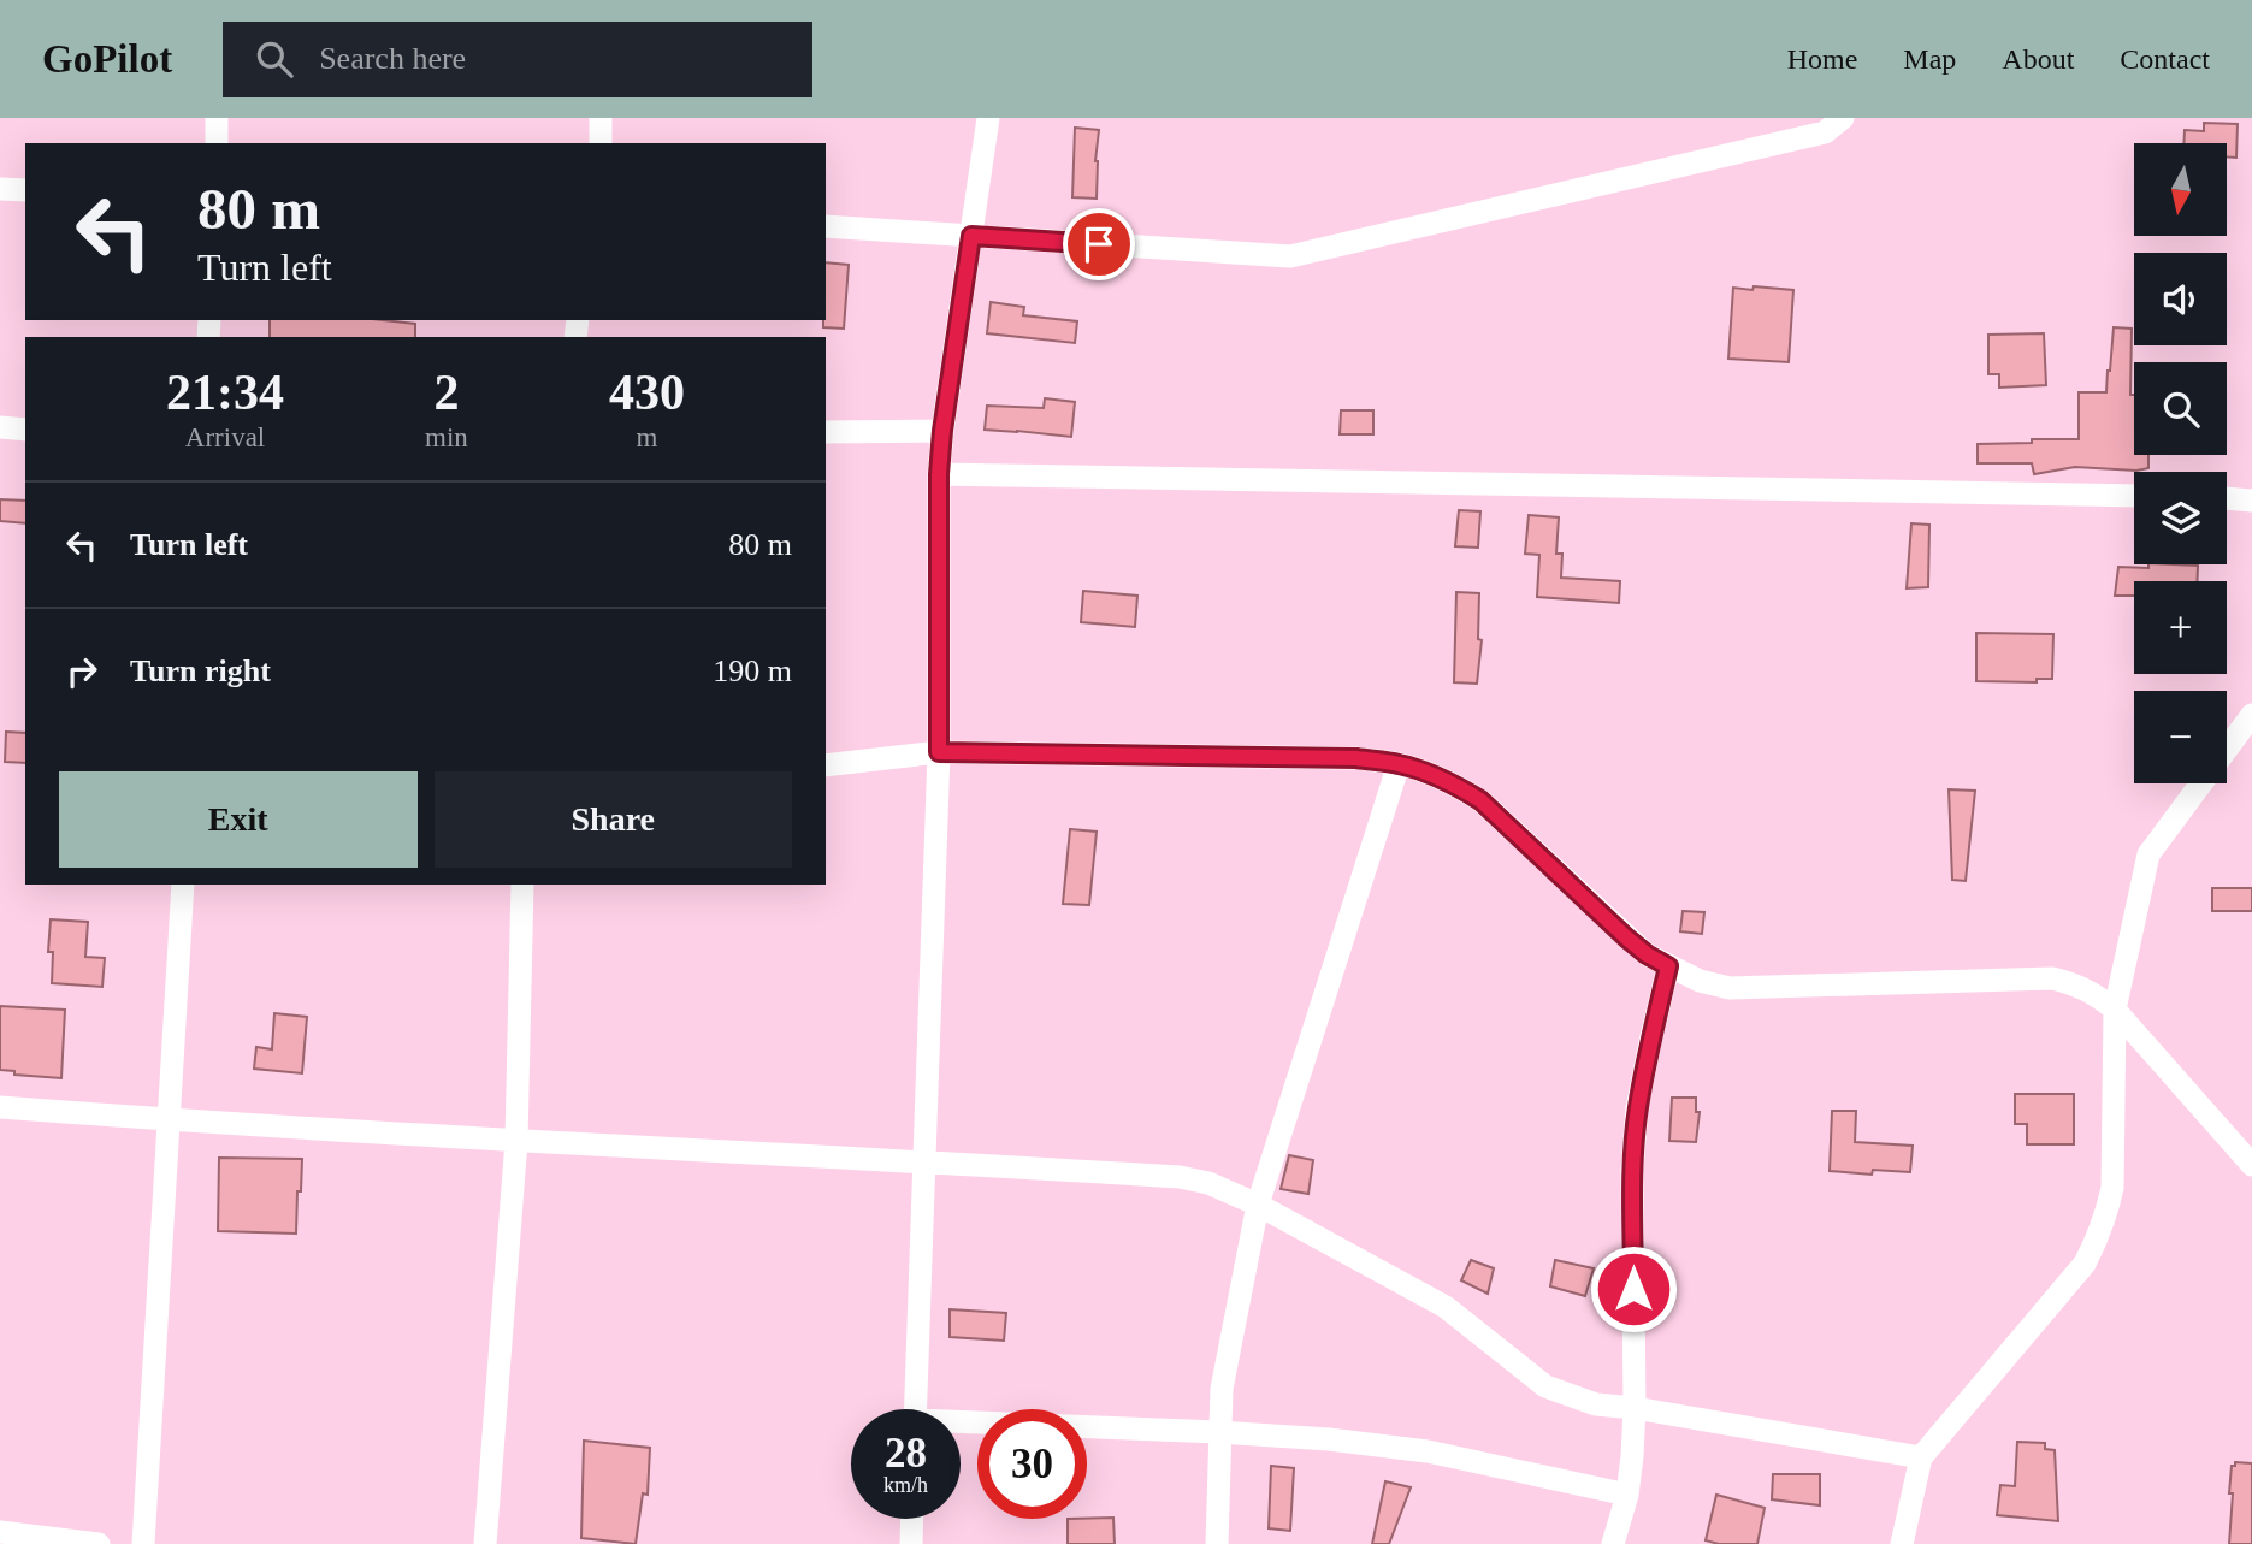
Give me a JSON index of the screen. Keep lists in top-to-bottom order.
{
  "north": "bottom",
  "page": {
    "header": "GoPilot",
    "search": "Search here",
    "nav": [
      "Home",
      "Map",
      "About",
      "Contact"
    ],
    "map_buttons": ["+", "−"],
    "turn": ["80 m", "Turn left"],
    "eta": [
      "21:34",
      "Arrival",
      "2",
      "min",
      "430",
      "m"
    ],
    "list": [
      {
        "name": "Turn left",
        "value": "80 m"
      },
      {
        "name": "Turn right",
        "value": "190 m"
      }
    ],
    "buttons": ["Exit", "Share"],
    "speed": "28 km/h",
    "limit": "30"
  }
}
